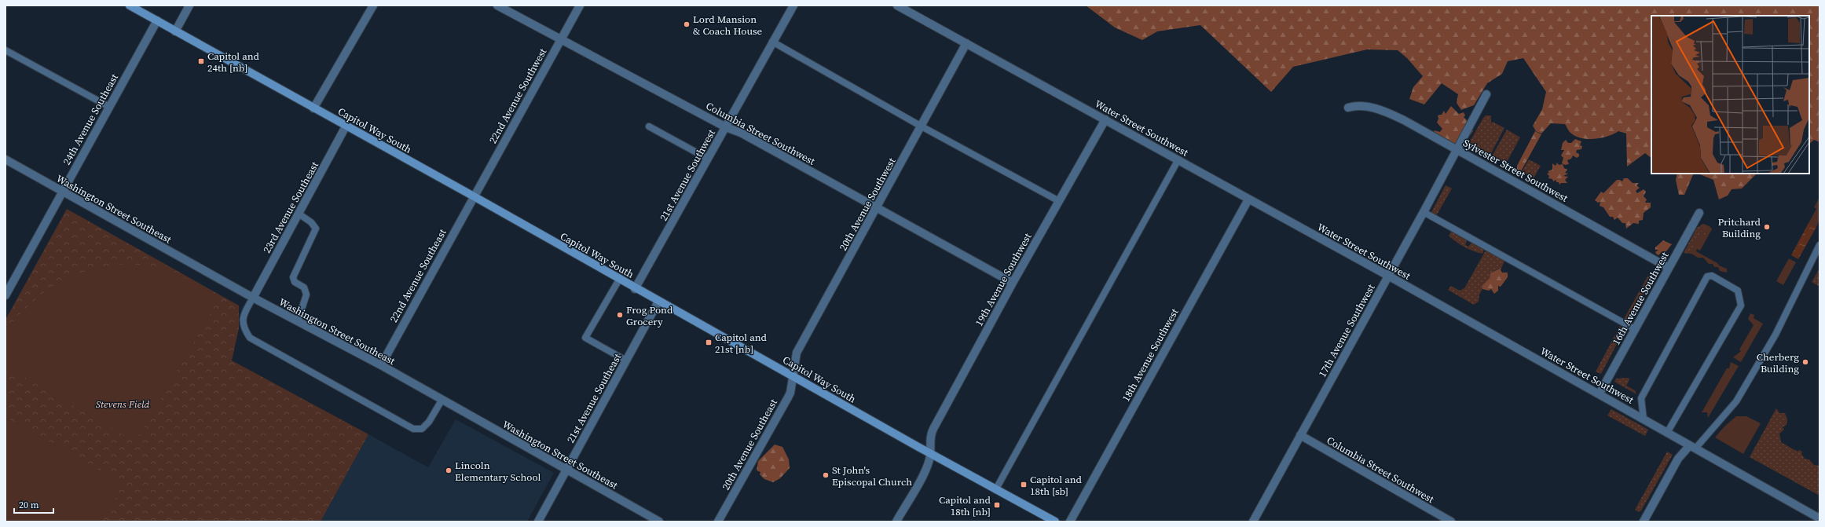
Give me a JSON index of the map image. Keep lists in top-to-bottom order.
{
  "streets": {
    "main road": ["Capitol Way South"],
    "street": [
      "22nd Avenue Southwest",
      "24th Avenue Southeast",
      "Water Street Southwest",
      "Columbia Street Southwest",
      "Sylvester Street Southwest",
      "21st Avenue Southwest",
      "20th Avenue Southwest",
      "23rd Avenue Southeast",
      "Washington Street Southeast",
      "22nd Avenue Southeast",
      "19th Avenue Southwest",
      "16th Avenue Southwest",
      "17th Avenue Southwest",
      "18th Avenue Southwest",
      "21st Avenue Southeast",
      "20th Avenue Southeast"
    ]
  },
  "crossings": [
    ["22nd Avenue Southwest", "Capitol Way South"],
    ["22nd Avenue Southwest", "Columbia Street Southwest"],
    ["22nd Avenue Southwest", "22nd Avenue Southeast"],
    ["24th Avenue Southeast", "Capitol Way South"],
    ["24th Avenue Southeast", "Washington Street Southeast"],
    ["Water Street Southwest", "20th Avenue Southwest"],
    ["Water Street Southwest", "19th Avenue Southwest"],
    ["Water Street Southwest", "16th Avenue Southwest"],
    ["Water Street Southwest", "17th Avenue Southwest"],
    ["Water Street Southwest", "18th Avenue Southwest"],
    ["Capitol Way South", "21st Avenue Southwest"],
    ["Capitol Way South", "20th Avenue Southwest"],
    ["Capitol Way South", "23rd Avenue Southeast"],
    ["Capitol Way South", "22nd Avenue Southeast"],
    ["Capitol Way South", "19th Avenue Southwest"],
    ["Capitol Way South", "21st Avenue Southeast"],
    ["Capitol Way South", "20th Avenue Southeast"],
    ["Columbia Street Southwest", "21st Avenue Southwest"],
    ["Columbia Street Southwest", "20th Avenue Southwest"],
    ["Columbia Street Southwest", "19th Avenue Southwest"],
    ["Columbia Street Southwest", "17th Avenue Southwest"],
    ["Sylvester Street Southwest", "16th Avenue Southwest"],
    ["Sylvester Street Southwest", "17th Avenue Southwest"],
    ["20th Avenue Southwest", "20th Avenue Southeast"],
    ["23rd Avenue Southeast", "Washington Street Southeast"],
    ["Washington Street Southeast", "22nd Avenue Southeast"],
    ["Washington Street Southeast", "21st Avenue Southeast"]
  ],
  "parks": ["Stevens Field"],
  "places": {
    "other": [
      "Lord Mansion & Coach House",
      "Pritchard Building",
      "Frog Pond Grocery",
      "Cherberg Building",
      "Lincoln Elementary School",
      "St John's Episcopal Church"
    ],
    "transit": [
      "Capitol and 24th [nb]",
      "Capitol and 21st [nb]",
      "Capitol and 18th [sb]",
      "Capitol and 18th [nb]"
    ]
  },
  "scale_bar": "20 m"
}
